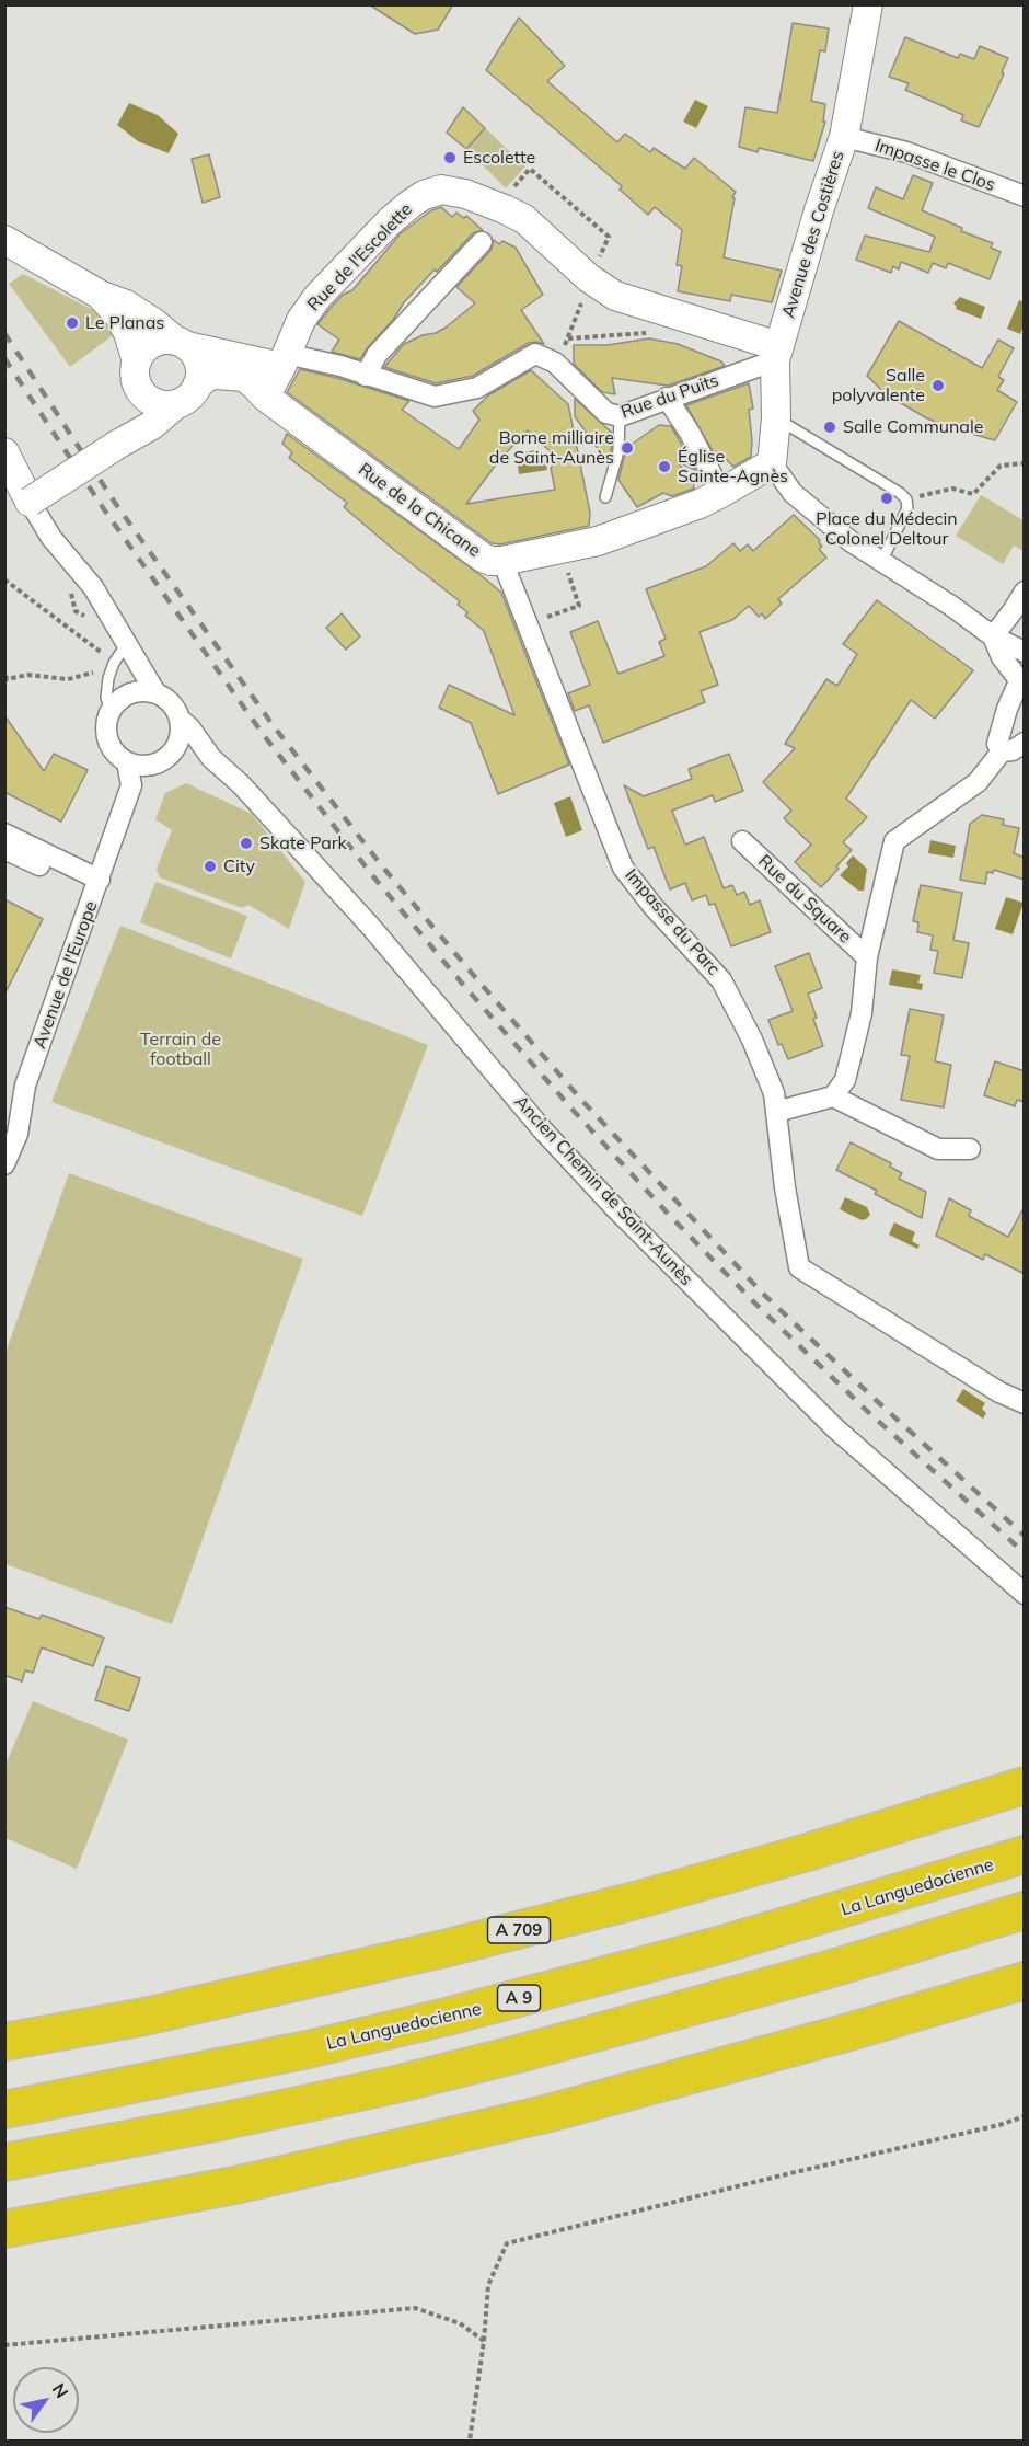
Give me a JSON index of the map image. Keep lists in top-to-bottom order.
{
  "streets": {
    "highway": ["La Languedocienne", "A 709", "A 9"],
    "street": [
      "Impasse le Clos",
      "Avenue des Costières",
      "Rue de l'Escolette",
      "Rue du Puits",
      "Rue de la Chicane",
      "Rue du Square",
      "Impasse du Parc",
      "Avenue de l'Europe",
      "Ancien Chemin de Saint-Aunès"
    ]
  },
  "crossings": [
    ["Impasse le Clos", "Avenue des Costières"],
    ["Avenue des Costières", "Rue de l'Escolette"],
    ["Avenue des Costières", "Rue du Puits"],
    ["Avenue des Costières", "Rue de la Chicane"],
    ["Rue de l'Escolette", "Rue du Puits"],
    ["Rue de l'Escolette", "Rue de la Chicane"],
    ["Rue de la Chicane", "Impasse du Parc"],
    ["Avenue de l'Europe", "Ancien Chemin de Saint-Aunès"]
  ],
  "parks": ["Terrain de football"],
  "places": [
    "Escolette",
    "Le Planas",
    "Salle polyvalente",
    "Salle Communale",
    "Borne milliaire de Saint-Aunès",
    "Église Sainte-Agnès",
    "Place du Médecin Colonel Deltour",
    "Skate Park",
    "City"
  ],
  "north": "top right"
}
